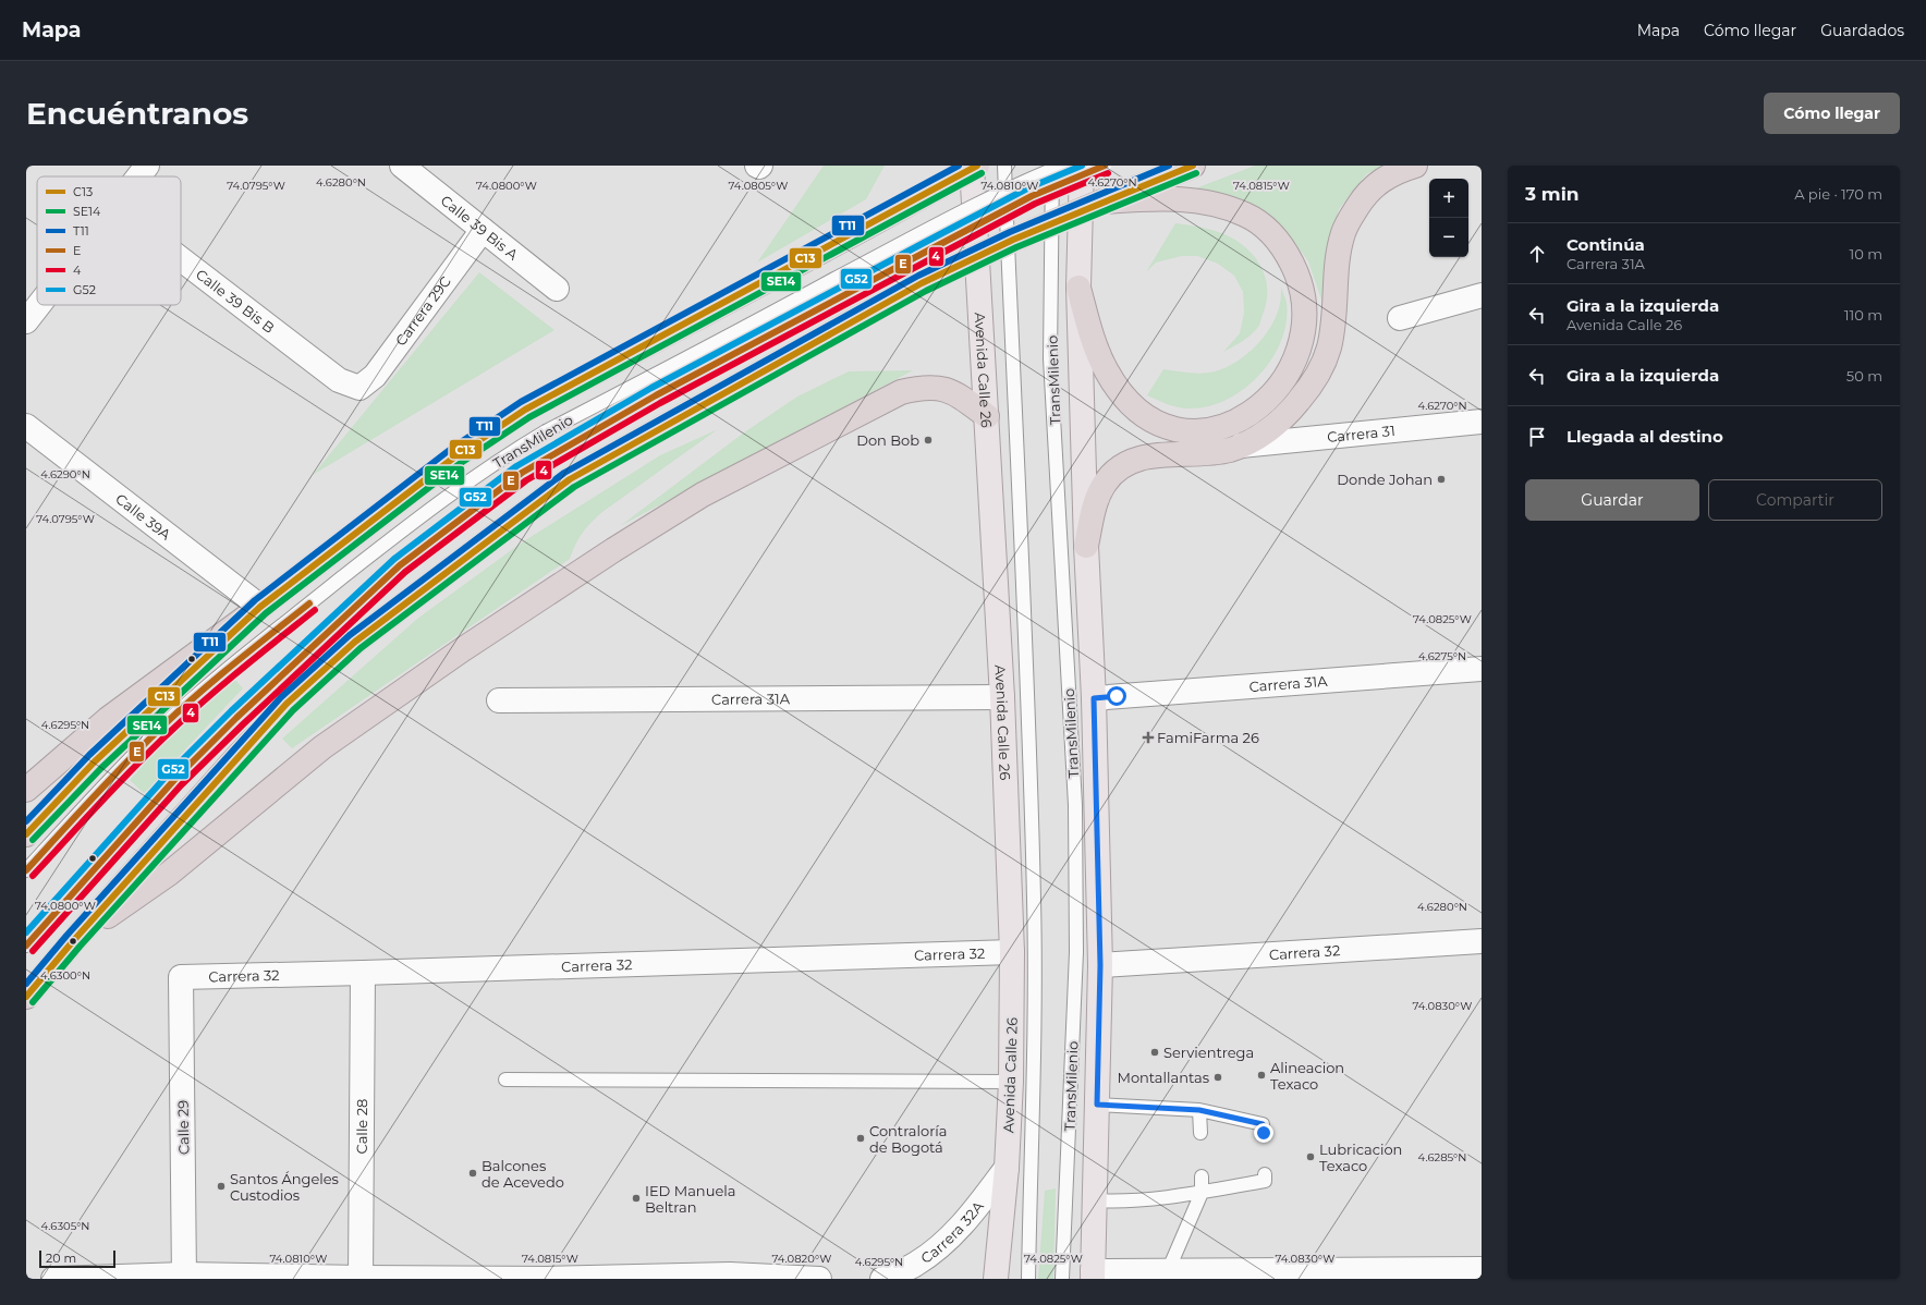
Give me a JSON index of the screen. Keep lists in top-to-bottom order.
{
  "streets": {
    "main road": ["Avenida Calle 26"],
    "street": [
      "Calle 39 Bis A",
      "Calle 39 Bis B",
      "Carrera 29C",
      "Carrera 31",
      "Calle 39A",
      "Carrera 31A",
      "Carrera 32",
      "Calle 28",
      "Calle 29",
      "Carrera 32A"
    ],
    "lane": ["TransMilenio"]
  },
  "crossings": [
    ["Calle 39 Bis A", "Carrera 29C"],
    ["Calle 39 Bis B", "Carrera 29C"],
    ["Avenida Calle 26", "Carrera 31A"],
    ["Avenida Calle 26", "Carrera 32"],
    ["Avenida Calle 26", "Carrera 32A"],
    ["Carrera 32", "Calle 28"],
    ["Carrera 32", "Calle 29"]
  ],
  "places": {
    "other": [
      "Don Bob",
      "Donde Johan",
      "Servientrega",
      "Alineacion Texaco",
      "Montallantas",
      "Contraloría de Bogotá",
      "Lubricacion Texaco",
      "Balcones de Acevedo",
      "Santos Ángeles Custodios",
      "IED Manuela Beltran"
    ],
    "health": ["FamiFarma 26"]
  },
  "lines": [
    "transit line C13",
    "transit line T11",
    "transit line E",
    "transit line G52",
    "transit line SE14",
    "transit line 4"
  ],
  "legend": [
    "C13",
    "SE14",
    "T11",
    "E",
    "4",
    "G52"
  ],
  "scale_bar": "20 m",
  "page": {
    "header": "Mapa",
    "nav": ["Mapa", "Cómo llegar", "Guardados"],
    "buttons": [
      "Cómo llegar",
      ["Guardar", "Compartir"]
    ],
    "title": "Encuéntranos",
    "heading": ["3 min", "A pie · 170 m"],
    "map_buttons": ["+", "−"],
    "list": [
      ["Continúa", "Carrera 31A", "10 m"],
      ["Gira a la izquierda", "Avenida Calle 26", "110 m"],
      ["Gira a la izquierda", "50 m"],
      "Llegada al destino"
    ],
    "scale": "20 m"
  },
  "coordinates": [
    "4.6280°N",
    "4.6270°N",
    "74.0795°W",
    "74.0800°W",
    "74.0805°W",
    "74.0810°W",
    "74.0815°W",
    "4.6290°N",
    "74.0825°W",
    "4.6275°N",
    "4.6295°N",
    "4.6300°N",
    "74.0830°W",
    "4.6285°N",
    "4.6305°N",
    "74.0820°W"
  ]
}
